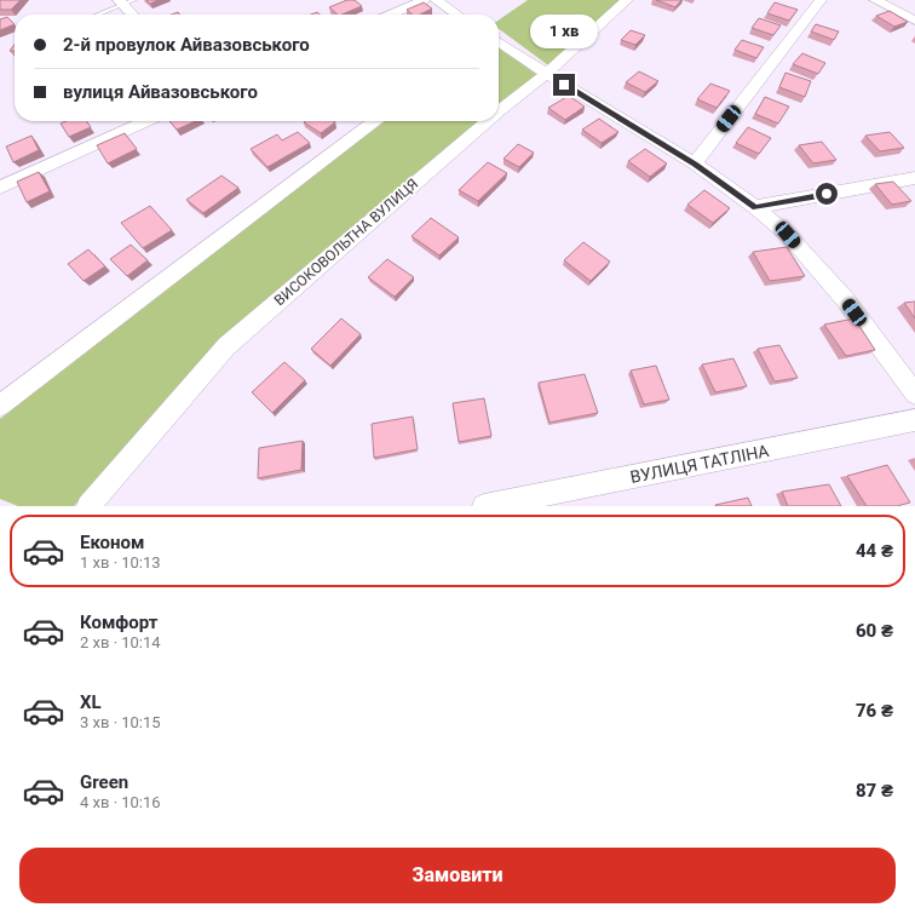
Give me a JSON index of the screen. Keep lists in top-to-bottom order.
{
  "streets": {
    "street": ["ВИСОКОВОЛЬТНА ВУЛИЦЯ", "ВУЛИЦЯ ТАТЛІНА"]
  },
  "page": {
    "bubble": "1 хв",
    "banner": ["2-й провулок Айвазовського", "вулиця Айвазовського"],
    "list": [
      {
        "name": "Економ",
        "note": "1 хв · 10:13",
        "value": "44 ₴"
      },
      {
        "name": "Комфорт",
        "note": "2 хв · 10:14",
        "value": "60 ₴"
      },
      {
        "name": "XL",
        "note": "3 хв · 10:15",
        "value": "76 ₴"
      },
      {
        "name": "Green",
        "note": "4 хв · 10:16",
        "value": "87 ₴"
      }
    ],
    "buttons": "Замовити"
  }
}
